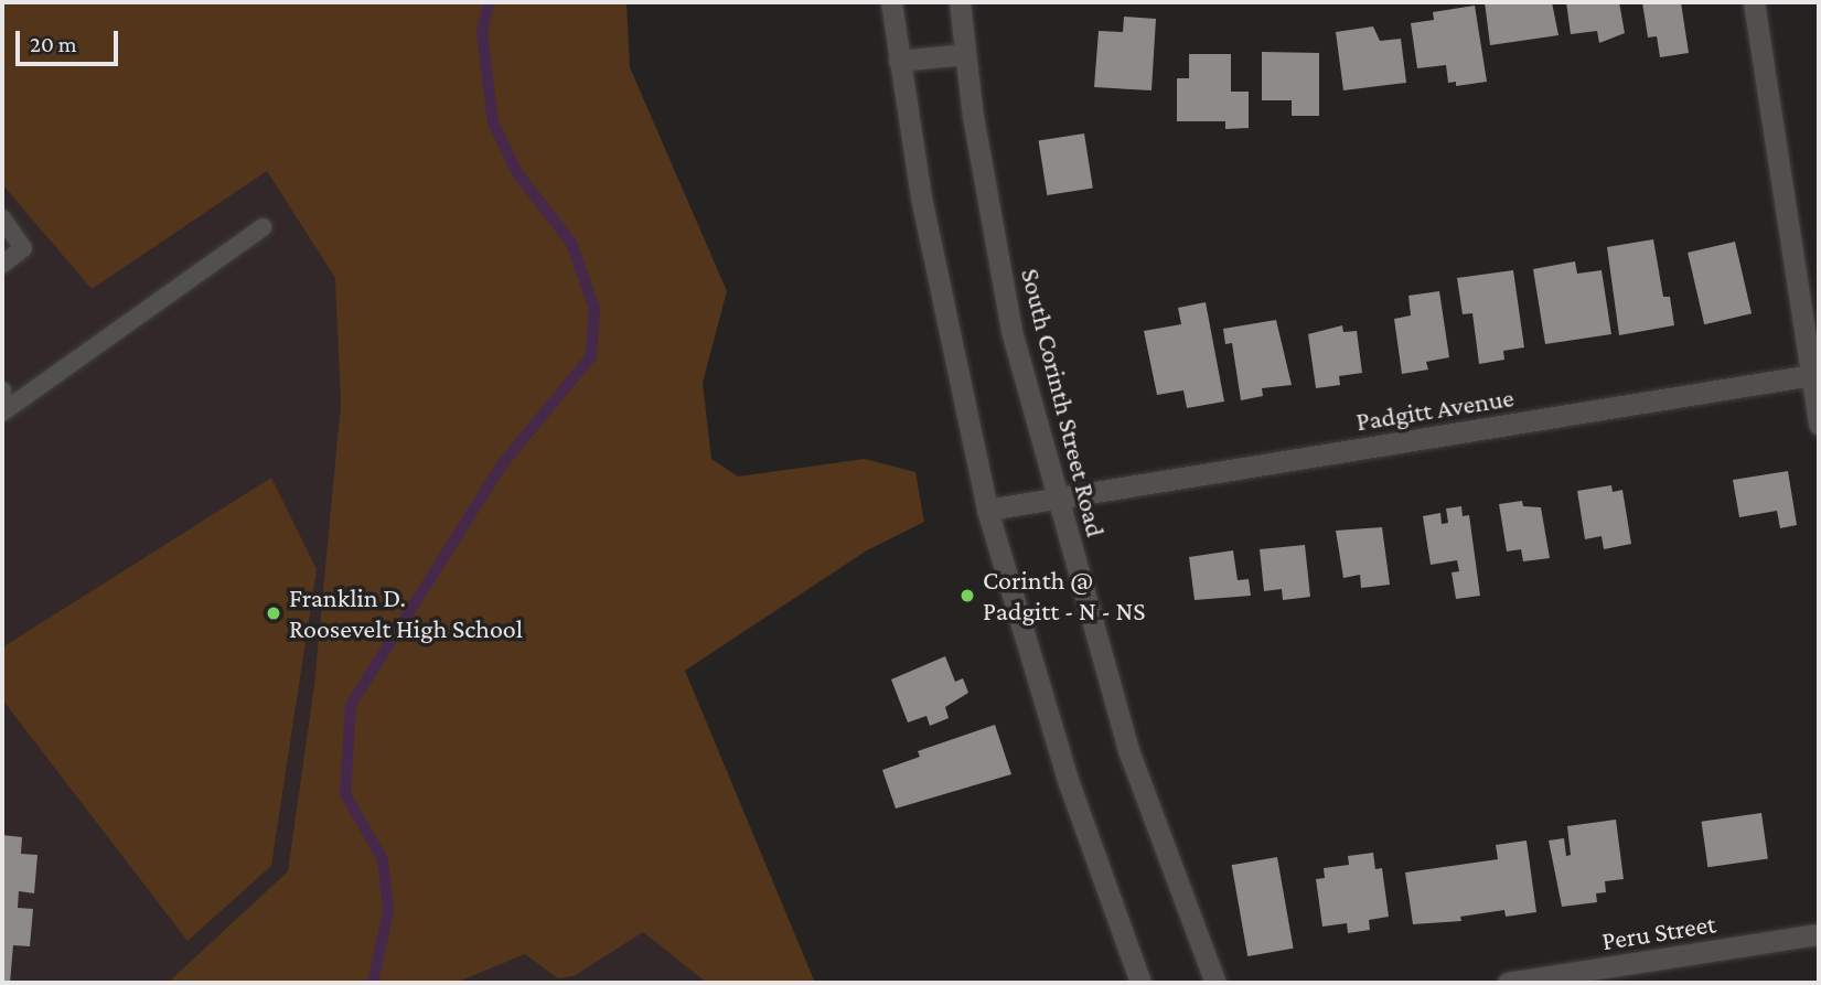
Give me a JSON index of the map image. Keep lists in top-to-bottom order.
{
  "streets": {
    "main road": ["South Corinth Street Road", "Padgitt Avenue", "Peru Street"]
  },
  "crossings": [
    ["South Corinth Street Road", "Padgitt Avenue"]
  ],
  "places": ["Corinth @ Padgitt - N - NS", "Franklin D. Roosevelt High School"],
  "scale_bar": "20 m"
}
